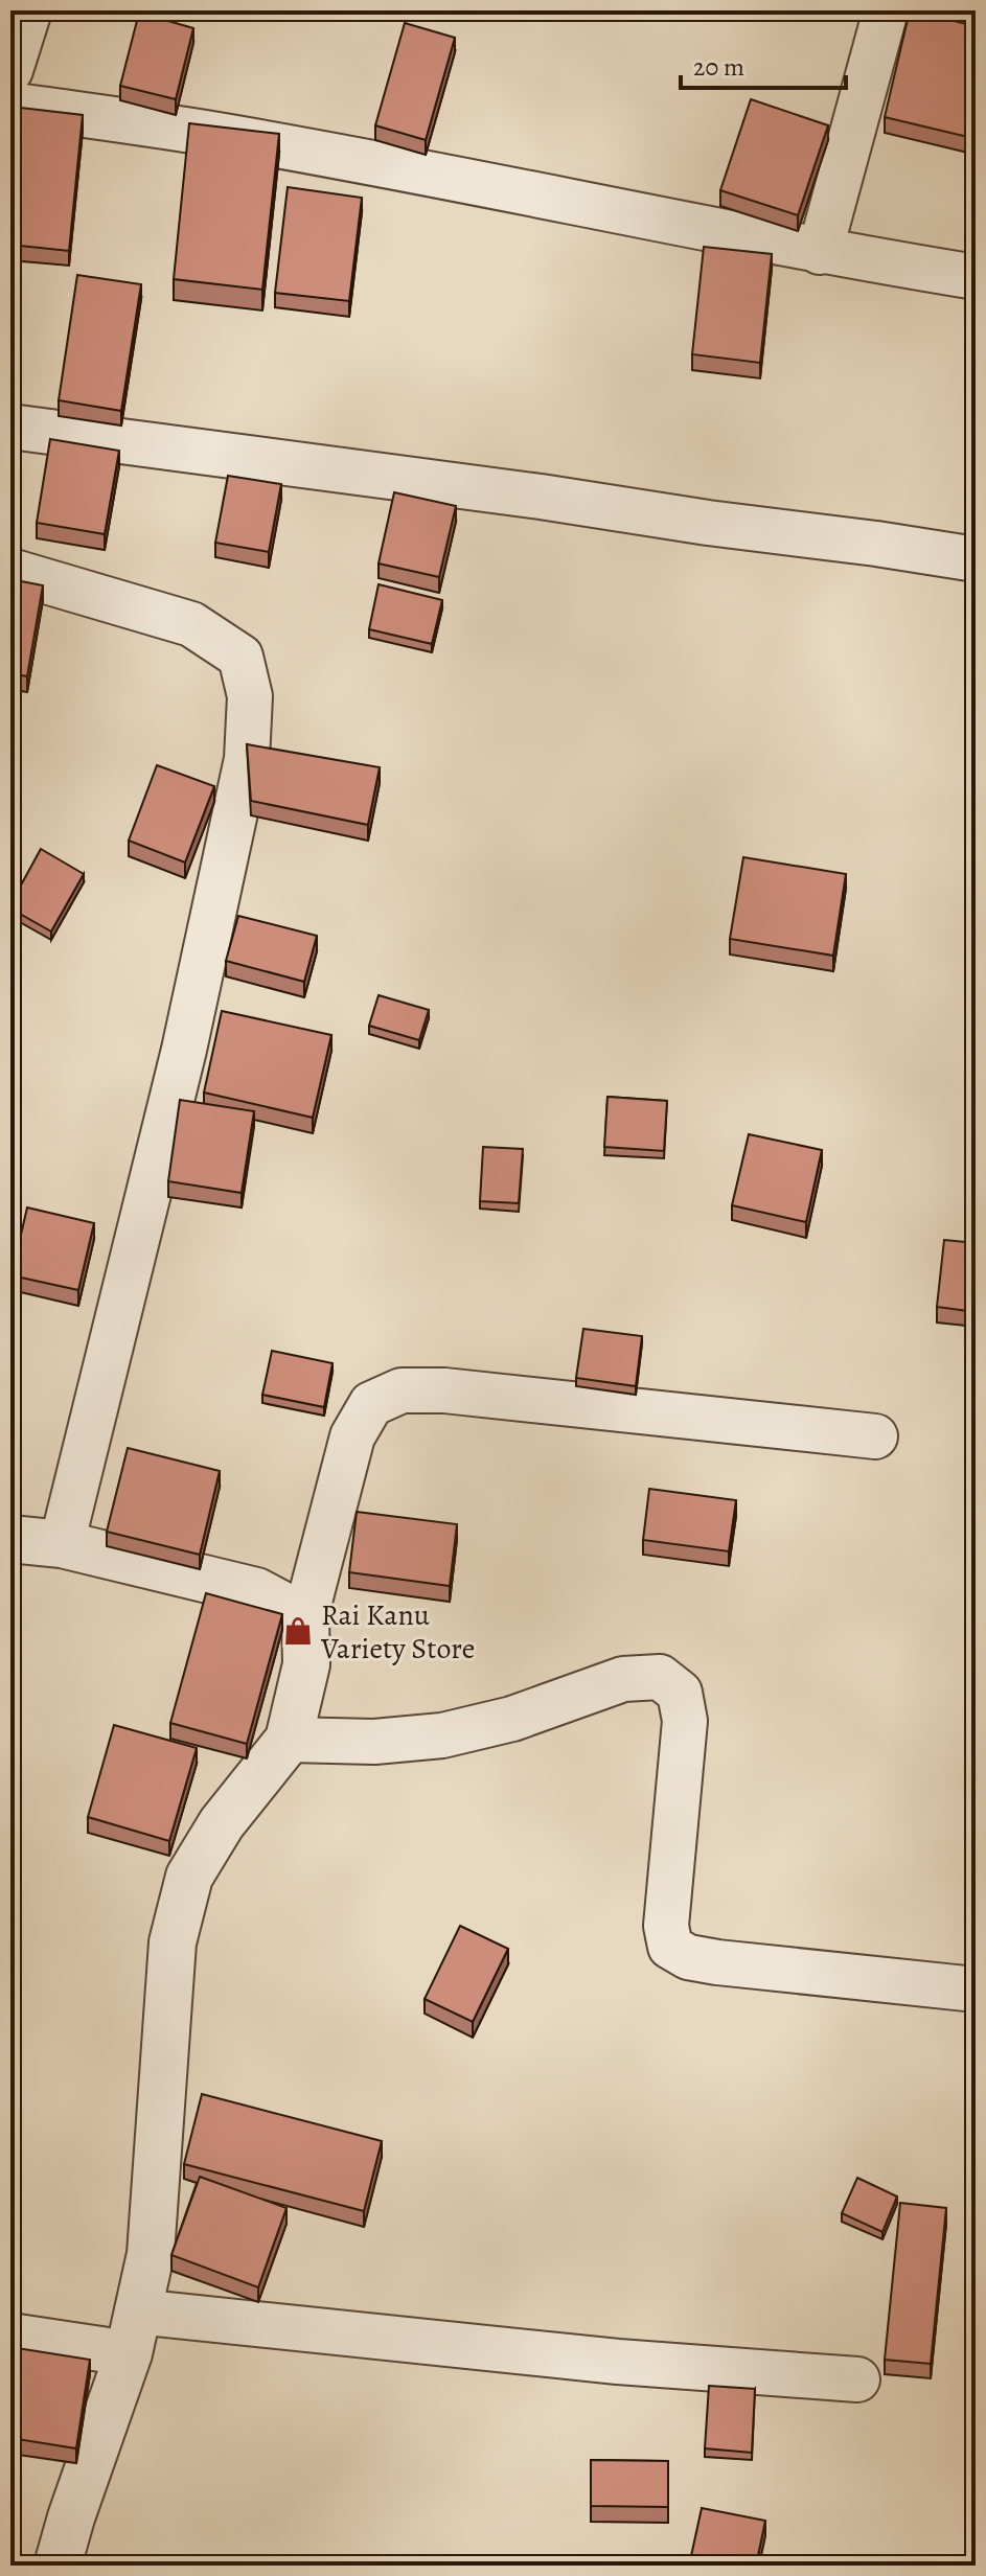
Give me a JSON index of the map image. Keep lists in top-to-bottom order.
{
  "places": {
    "shop": ["Rai Kanu Variety Store"]
  },
  "scale_bar": "20 m"
}
